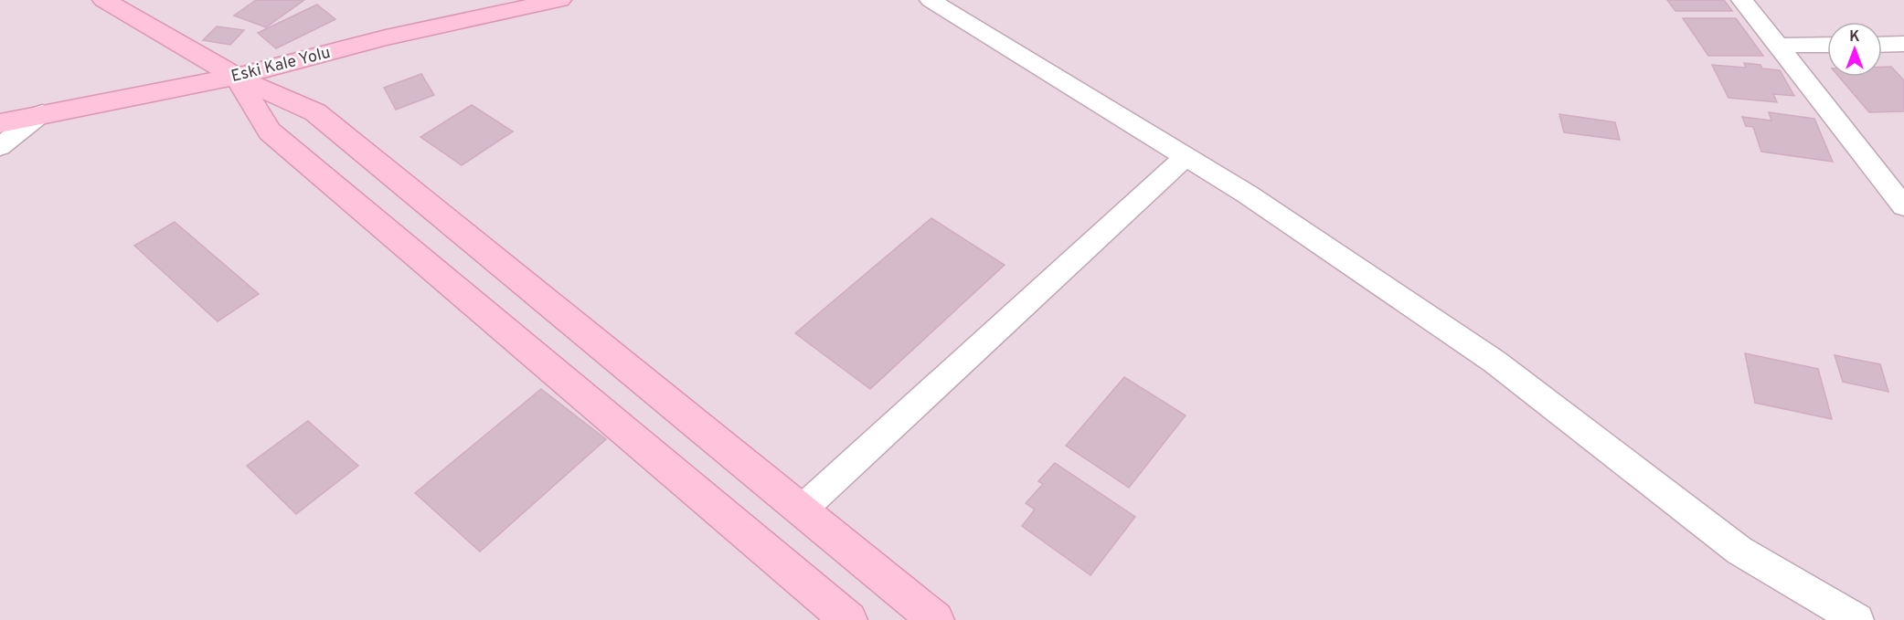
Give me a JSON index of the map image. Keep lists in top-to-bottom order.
{
  "streets": {
    "street": ["Eski Kale Yolu"]
  },
  "north": "top"
}
